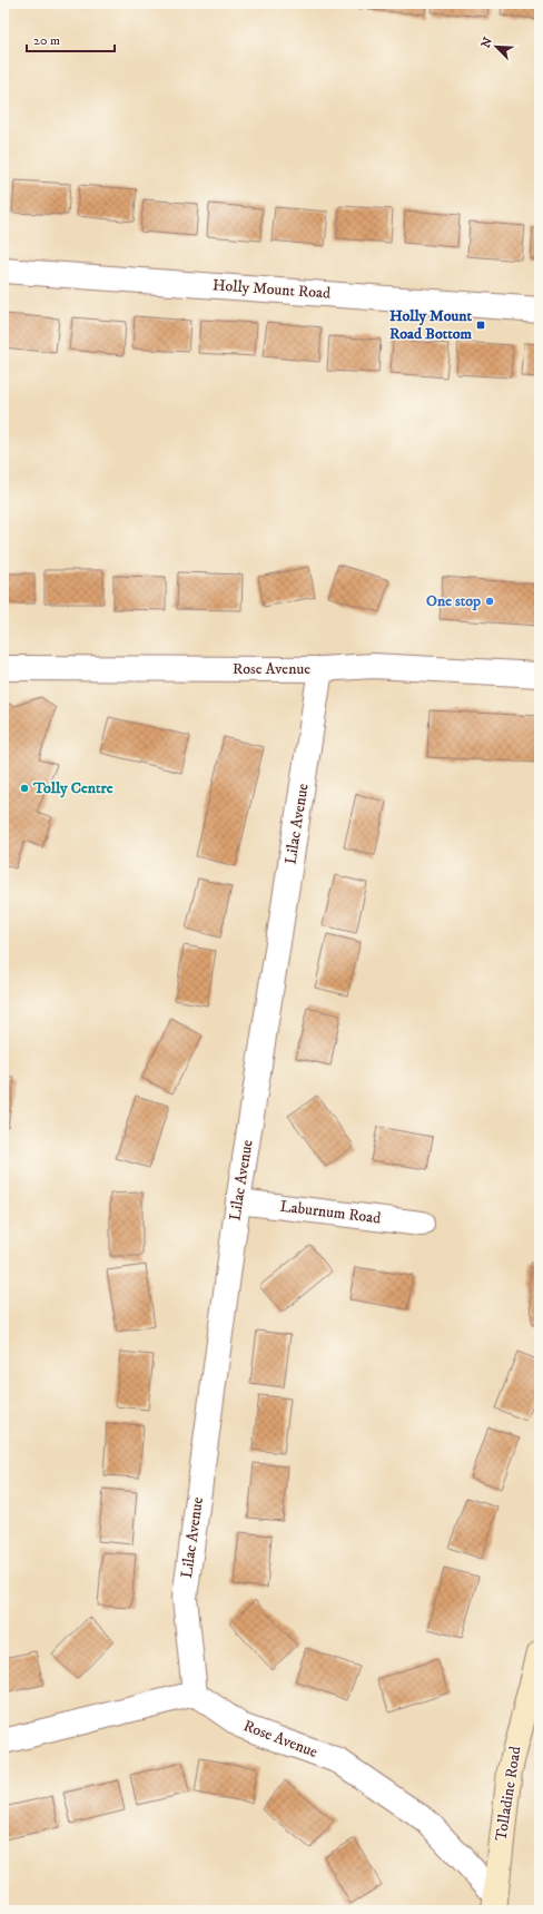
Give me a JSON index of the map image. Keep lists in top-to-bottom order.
{
  "streets": {
    "main road": ["Tolladine Road"],
    "street": [
      "Holly Mount Road",
      "Rose Avenue",
      "Lilac Avenue",
      "Laburnum Road"
    ]
  },
  "crossings": [
    ["Rose Avenue", "Lilac Avenue"],
    ["Rose Avenue", "Tolladine Road"],
    ["Lilac Avenue", "Laburnum Road"]
  ],
  "places": {
    "transit": ["Holly Mount Road Bottom"],
    "other": ["One stop", "Tolly Centre"]
  },
  "scale_bar": "20 m",
  "north": "top left"
}
